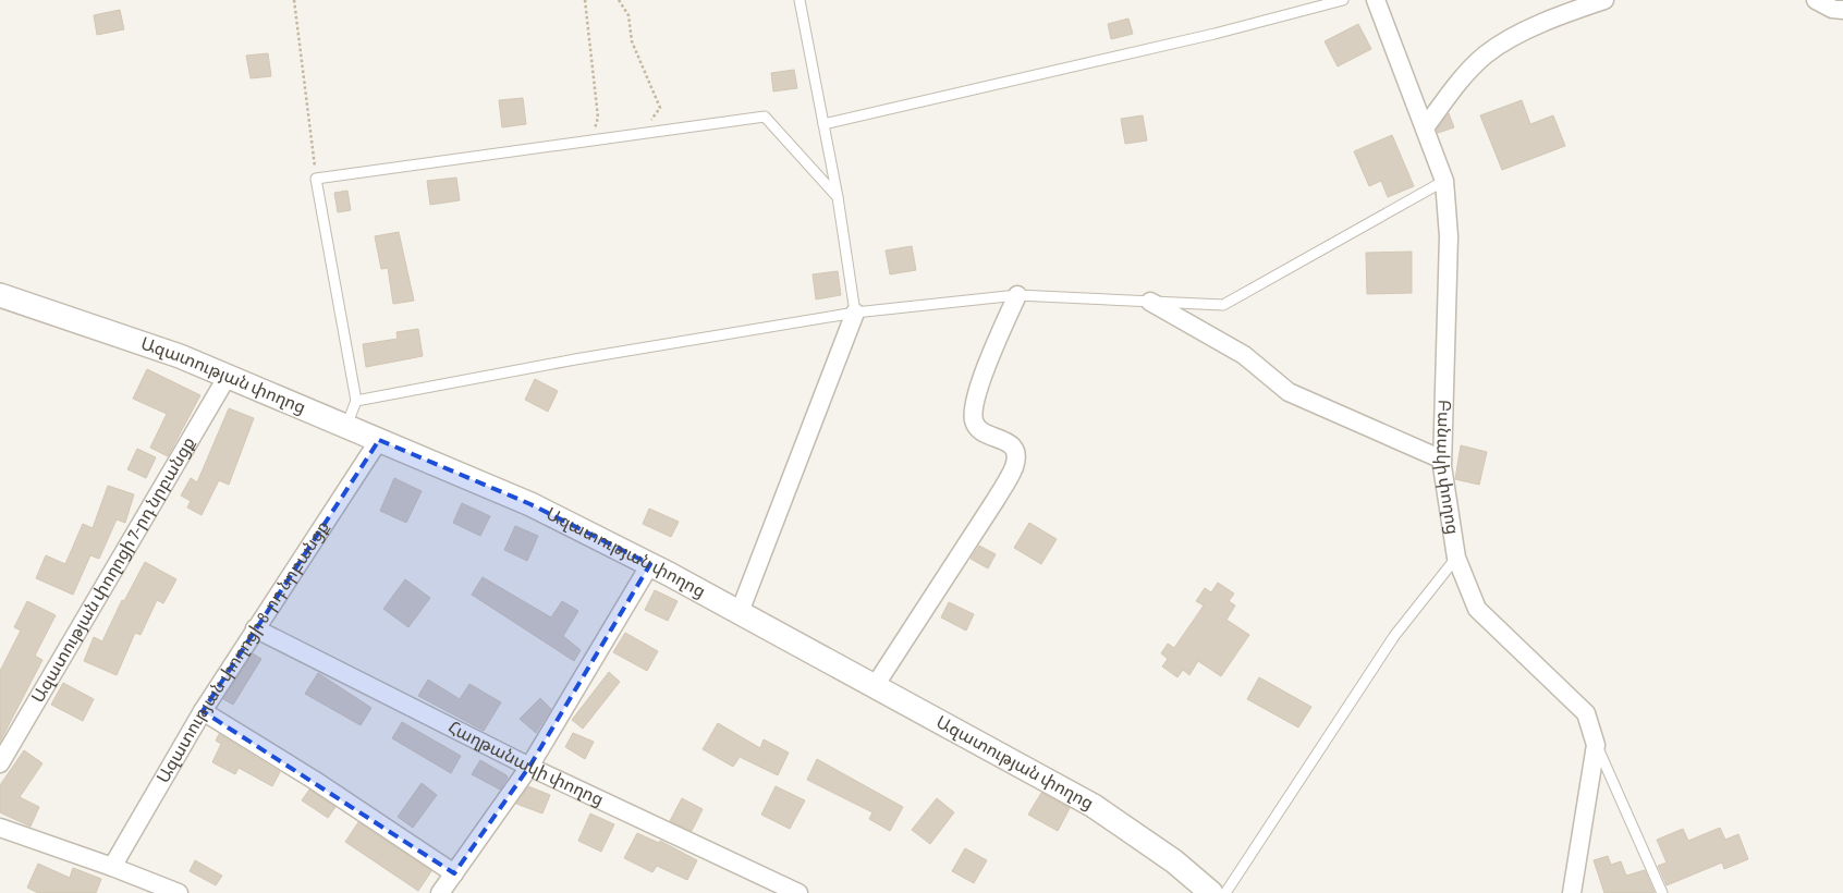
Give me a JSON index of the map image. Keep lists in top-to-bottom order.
{
  "streets": {
    "street": [
      "Ազատության փողոց",
      "Բանակի փողոց",
      "Ազատության փողոցի 7-րդ նրբանցք",
      "Ազատության փողոցի 8-րդ նրբանցք",
      "Հաղթանակի փողոց"
    ]
  },
  "crossings": [
    ["Ազատության փողոց", "Ազատության փողոցի 7-րդ նրբանցք"],
    ["Ազատության փողոց", "Ազատության փողոցի 8-րդ նրբանցք"],
    ["Ազատության փողոցի 8-րդ նրբանցք", "Հաղթանակի փողոց"]
  ]
}
